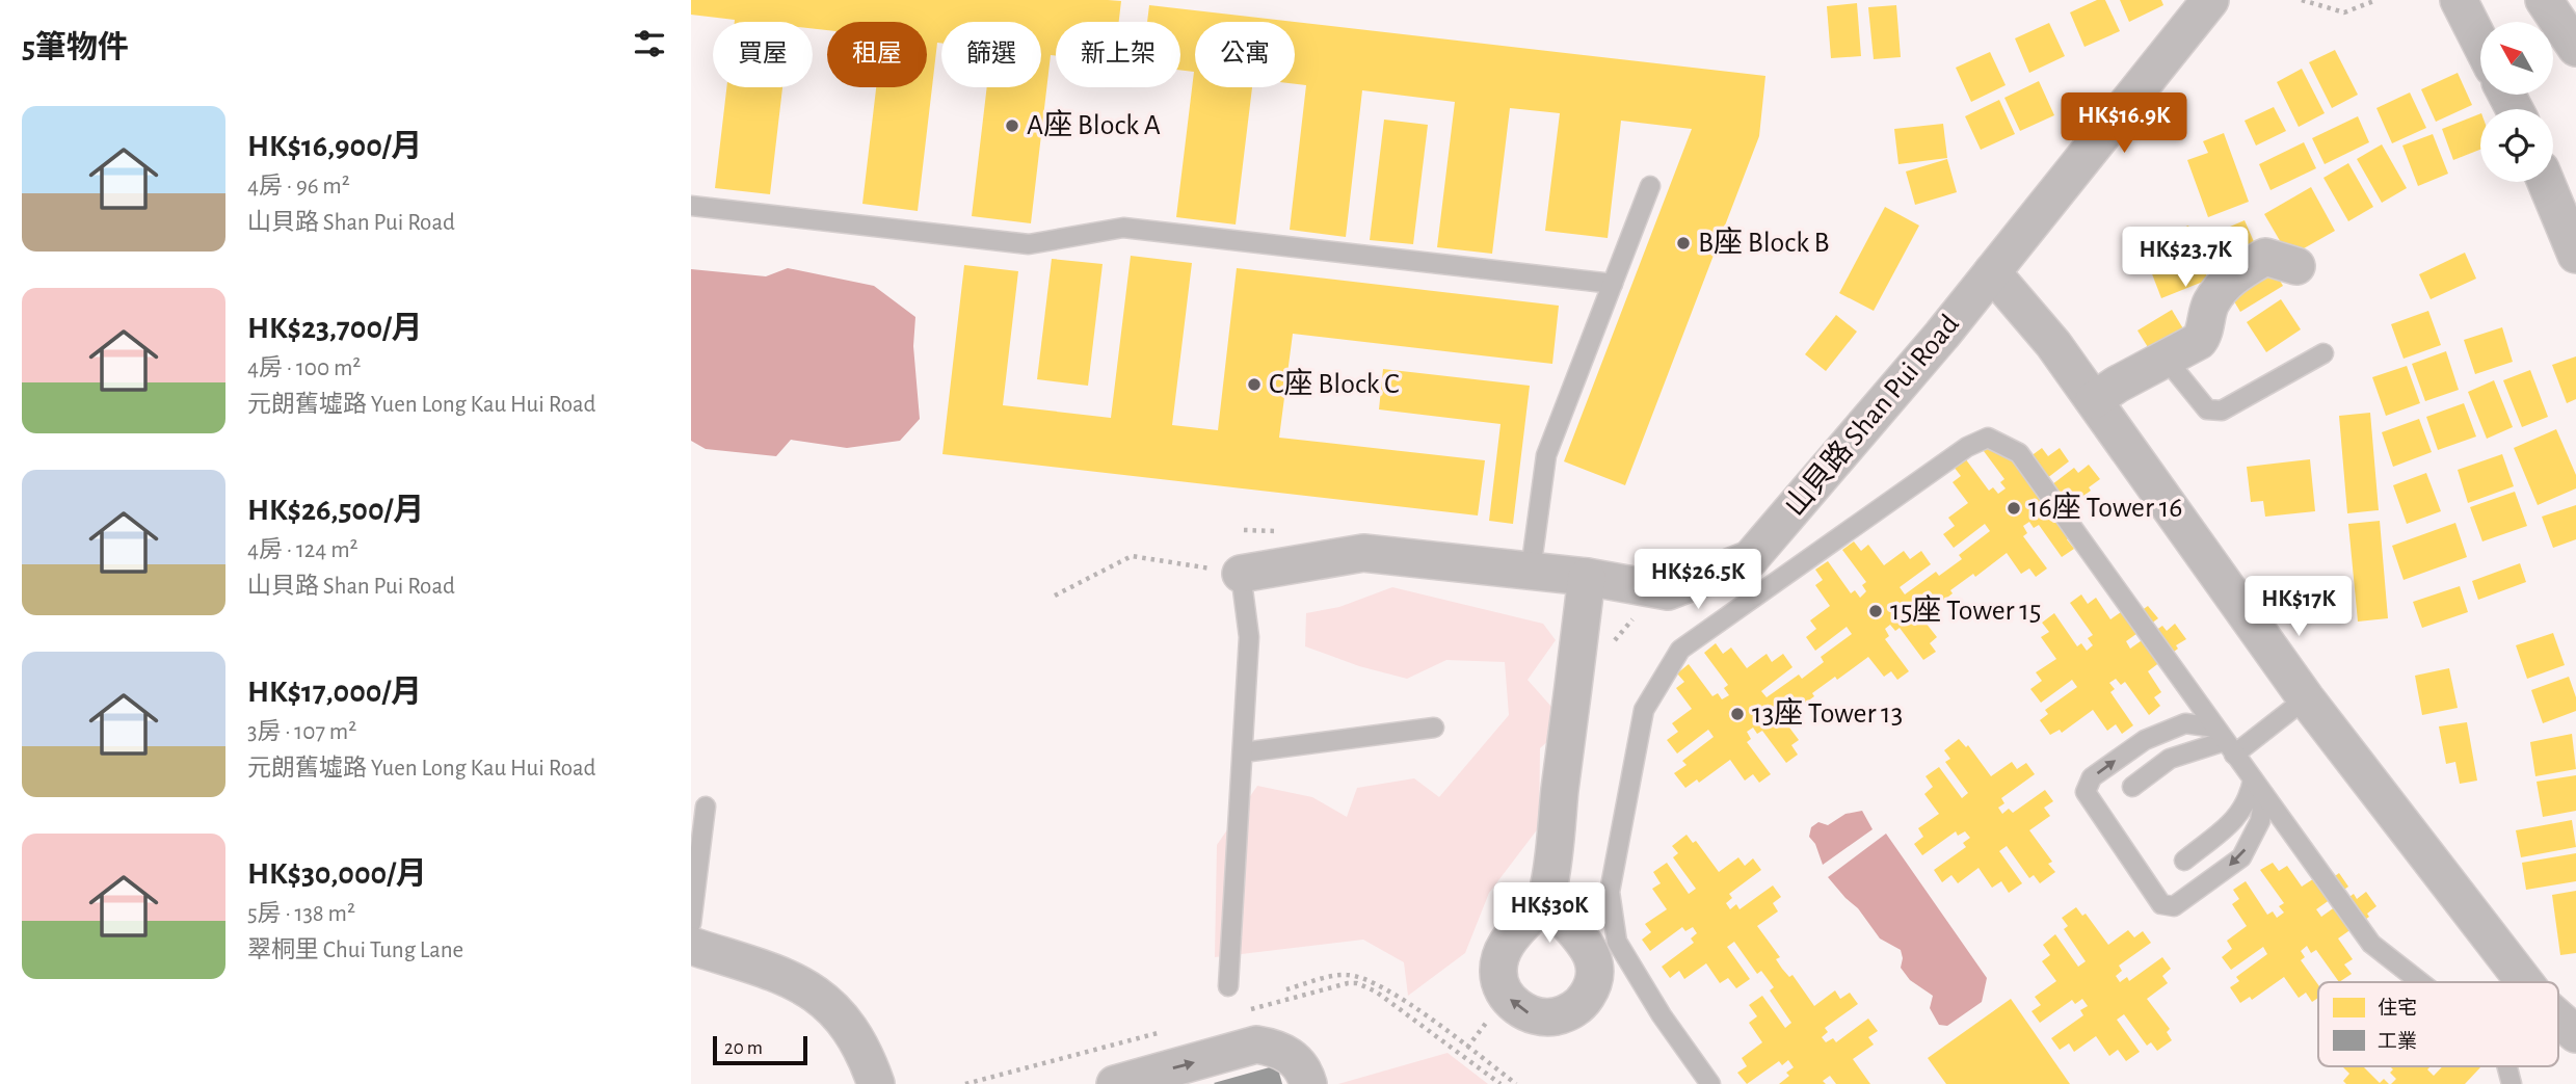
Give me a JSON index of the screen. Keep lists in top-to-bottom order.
{
  "streets": {
    "street": ["山貝路 Shan Pui Road"]
  },
  "places": [
    "A座 Block A",
    "B座 Block B",
    "C座 Block C",
    "16座 Tower 16",
    "15座 Tower 15",
    "13座 Tower 13"
  ],
  "legend": ["住宅", "工業"],
  "scale_bar": "20 m",
  "north": "top left",
  "page": {
    "heading": "5筆物件",
    "chip": [
      "買屋",
      "租屋",
      "篩選",
      "新上架",
      "公寓"
    ],
    "list": [
      {
        "name": "HK$16,900/月",
        "note": "4房 · 96 m² · 山貝路 Shan Pui Road"
      },
      {
        "name": "HK$23,700/月",
        "note": "4房 · 100 m² · 元朗舊墟路 Yuen Long Kau Hui Road"
      },
      {
        "name": "HK$26,500/月",
        "note": "4房 · 124 m² · 山貝路 Shan Pui Road"
      },
      {
        "name": "HK$17,000/月",
        "note": "3房 · 107 m² · 元朗舊墟路 Yuen Long Kau Hui Road"
      },
      {
        "name": "HK$30,000/月",
        "note": "5房 · 138 m² · 翠桐里 Chui Tung Lane"
      }
    ],
    "price": [
      "HK$16.9K",
      "HK$23.7K",
      "HK$26.5K",
      "HK$17K",
      "HK$30K"
    ],
    "scale": "20 m"
  }
}
